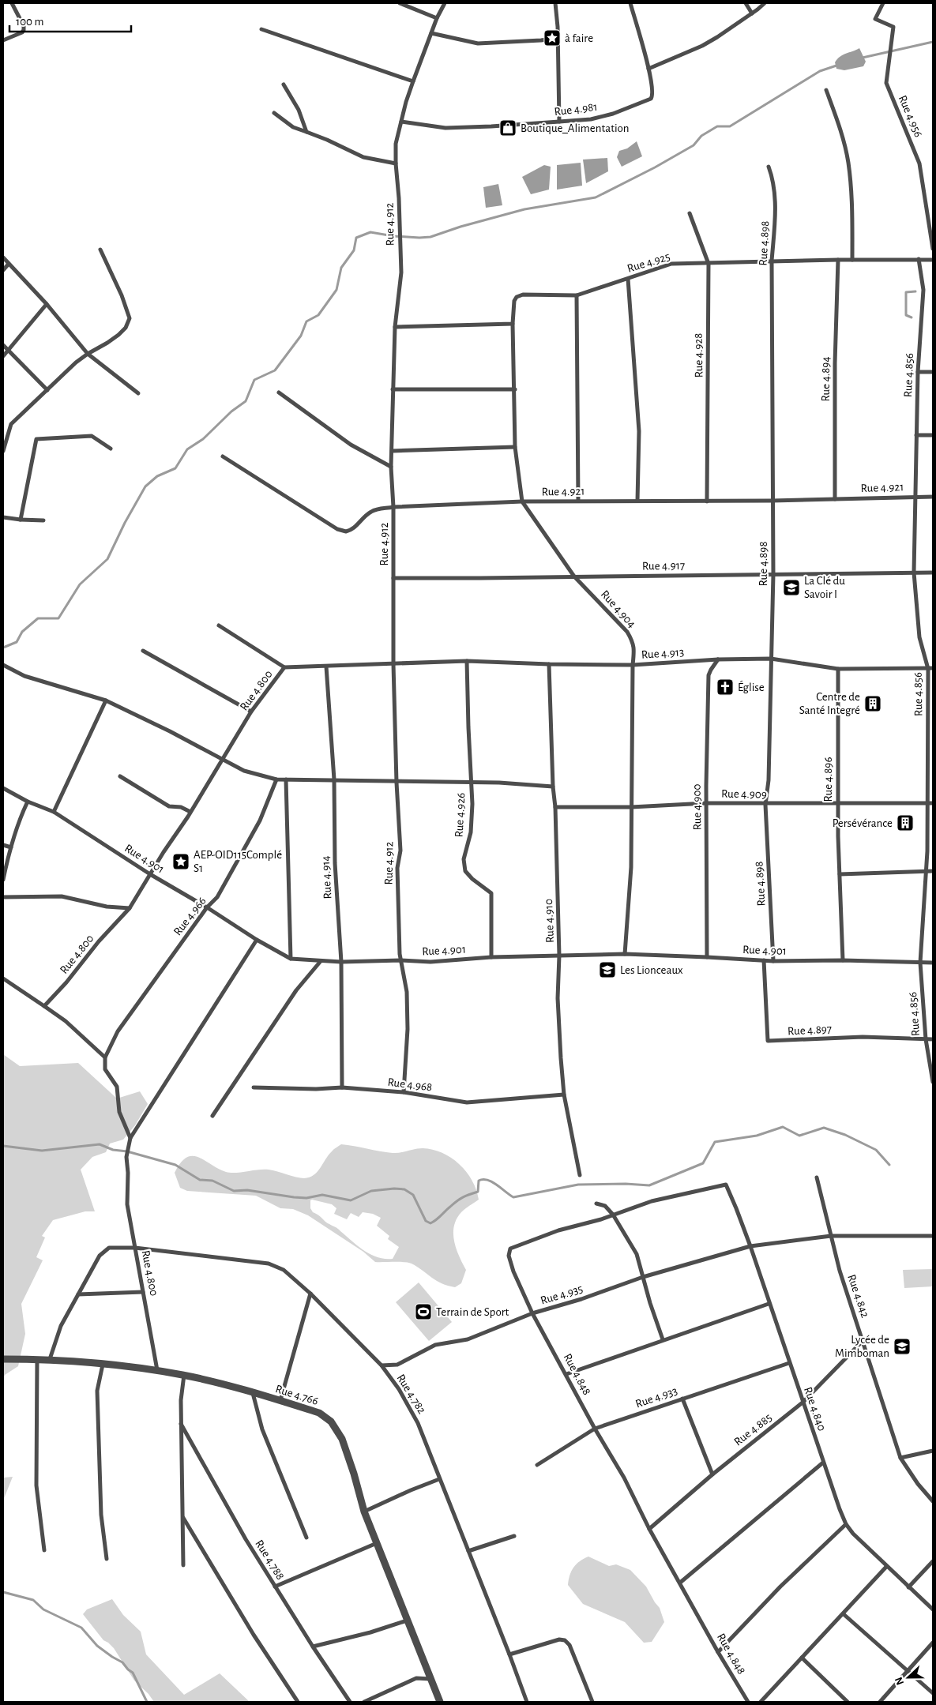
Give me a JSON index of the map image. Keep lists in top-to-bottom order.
{
  "streets": {
    "street": [
      "Rue 4.981",
      "Rue 4.956",
      "Rue 4.912",
      "Rue 4.898",
      "Rue 4.925",
      "Rue 4.928",
      "Rue 4.856",
      "Rue 4.894",
      "Rue 4.921",
      "Rue 4.917",
      "Rue 4.904",
      "Rue 4.913",
      "Rue 4.800",
      "Rue 4.896",
      "Rue 4.909",
      "Rue 4.900",
      "Rue 4.926",
      "Rue 4.901",
      "Rue 4.914",
      "Rue 4.966",
      "Rue 4.910",
      "Rue 4.897",
      "Rue 4.968",
      "Rue 4.935",
      "Rue 4.842",
      "Rue 4.848",
      "Rue 4.782",
      "Rue 4.766",
      "Rue 4.933",
      "Rue 4.840",
      "Rue 4.885",
      "Rue 4.788"
    ]
  },
  "crossings": [
    ["Rue 4.981", "Rue 4.912"],
    ["Rue 4.912", "Rue 4.921"],
    ["Rue 4.912", "Rue 4.917"],
    ["Rue 4.912", "Rue 4.913"],
    ["Rue 4.912", "Rue 4.800"],
    ["Rue 4.912", "Rue 4.901"],
    ["Rue 4.912", "Rue 4.968"],
    ["Rue 4.898", "Rue 4.925"],
    ["Rue 4.898", "Rue 4.921"],
    ["Rue 4.898", "Rue 4.917"],
    ["Rue 4.898", "Rue 4.913"],
    ["Rue 4.898", "Rue 4.909"],
    ["Rue 4.898", "Rue 4.901"],
    ["Rue 4.925", "Rue 4.928"],
    ["Rue 4.925", "Rue 4.856"],
    ["Rue 4.925", "Rue 4.894"],
    ["Rue 4.925", "Rue 4.904"],
    ["Rue 4.928", "Rue 4.921"],
    ["Rue 4.856", "Rue 4.921"],
    ["Rue 4.856", "Rue 4.917"],
    ["Rue 4.856", "Rue 4.913"],
    ["Rue 4.856", "Rue 4.909"],
    ["Rue 4.856", "Rue 4.901"],
    ["Rue 4.856", "Rue 4.897"],
    ["Rue 4.894", "Rue 4.921"],
    ["Rue 4.921", "Rue 4.904"],
    ["Rue 4.917", "Rue 4.904"],
    ["Rue 4.904", "Rue 4.913"],
    ["Rue 4.904", "Rue 4.909"],
    ["Rue 4.904", "Rue 4.901"],
    ["Rue 4.913", "Rue 4.800"],
    ["Rue 4.913", "Rue 4.896"],
    ["Rue 4.913", "Rue 4.900"],
    ["Rue 4.913", "Rue 4.926"],
    ["Rue 4.913", "Rue 4.910"],
    ["Rue 4.800", "Rue 4.901"],
    ["Rue 4.800", "Rue 4.914"],
    ["Rue 4.800", "Rue 4.782"],
    ["Rue 4.800", "Rue 4.766"],
    ["Rue 4.896", "Rue 4.909"],
    ["Rue 4.896", "Rue 4.901"],
    ["Rue 4.909", "Rue 4.900"],
    ["Rue 4.909", "Rue 4.910"],
    ["Rue 4.900", "Rue 4.901"],
    ["Rue 4.926", "Rue 4.901"],
    ["Rue 4.901", "Rue 4.914"],
    ["Rue 4.901", "Rue 4.966"],
    ["Rue 4.901", "Rue 4.910"],
    ["Rue 4.901", "Rue 4.897"],
    ["Rue 4.914", "Rue 4.968"],
    ["Rue 4.910", "Rue 4.968"],
    ["Rue 4.935", "Rue 4.842"],
    ["Rue 4.935", "Rue 4.848"],
    ["Rue 4.935", "Rue 4.782"],
    ["Rue 4.935", "Rue 4.840"],
    ["Rue 4.842", "Rue 4.885"],
    ["Rue 4.848", "Rue 4.933"],
    ["Rue 4.848", "Rue 4.840"],
    ["Rue 4.848", "Rue 4.885"],
    ["Rue 4.933", "Rue 4.840"],
    ["Rue 4.840", "Rue 4.885"]
  ],
  "places": {
    "place": ["à faire", "AEP-OID115Complé S1"],
    "shop": ["Boutique_Alimentation"],
    "school or university": ["La Clé du Savoir I", "Les Lionceaux", "Lycée de Mimboman"],
    "church": ["Église"],
    "building": ["Centre de Santé Integré", "Persévérance"],
    "sports": ["Terrain de Sport"]
  },
  "scale_bar": "100 m",
  "north": "left"
}
